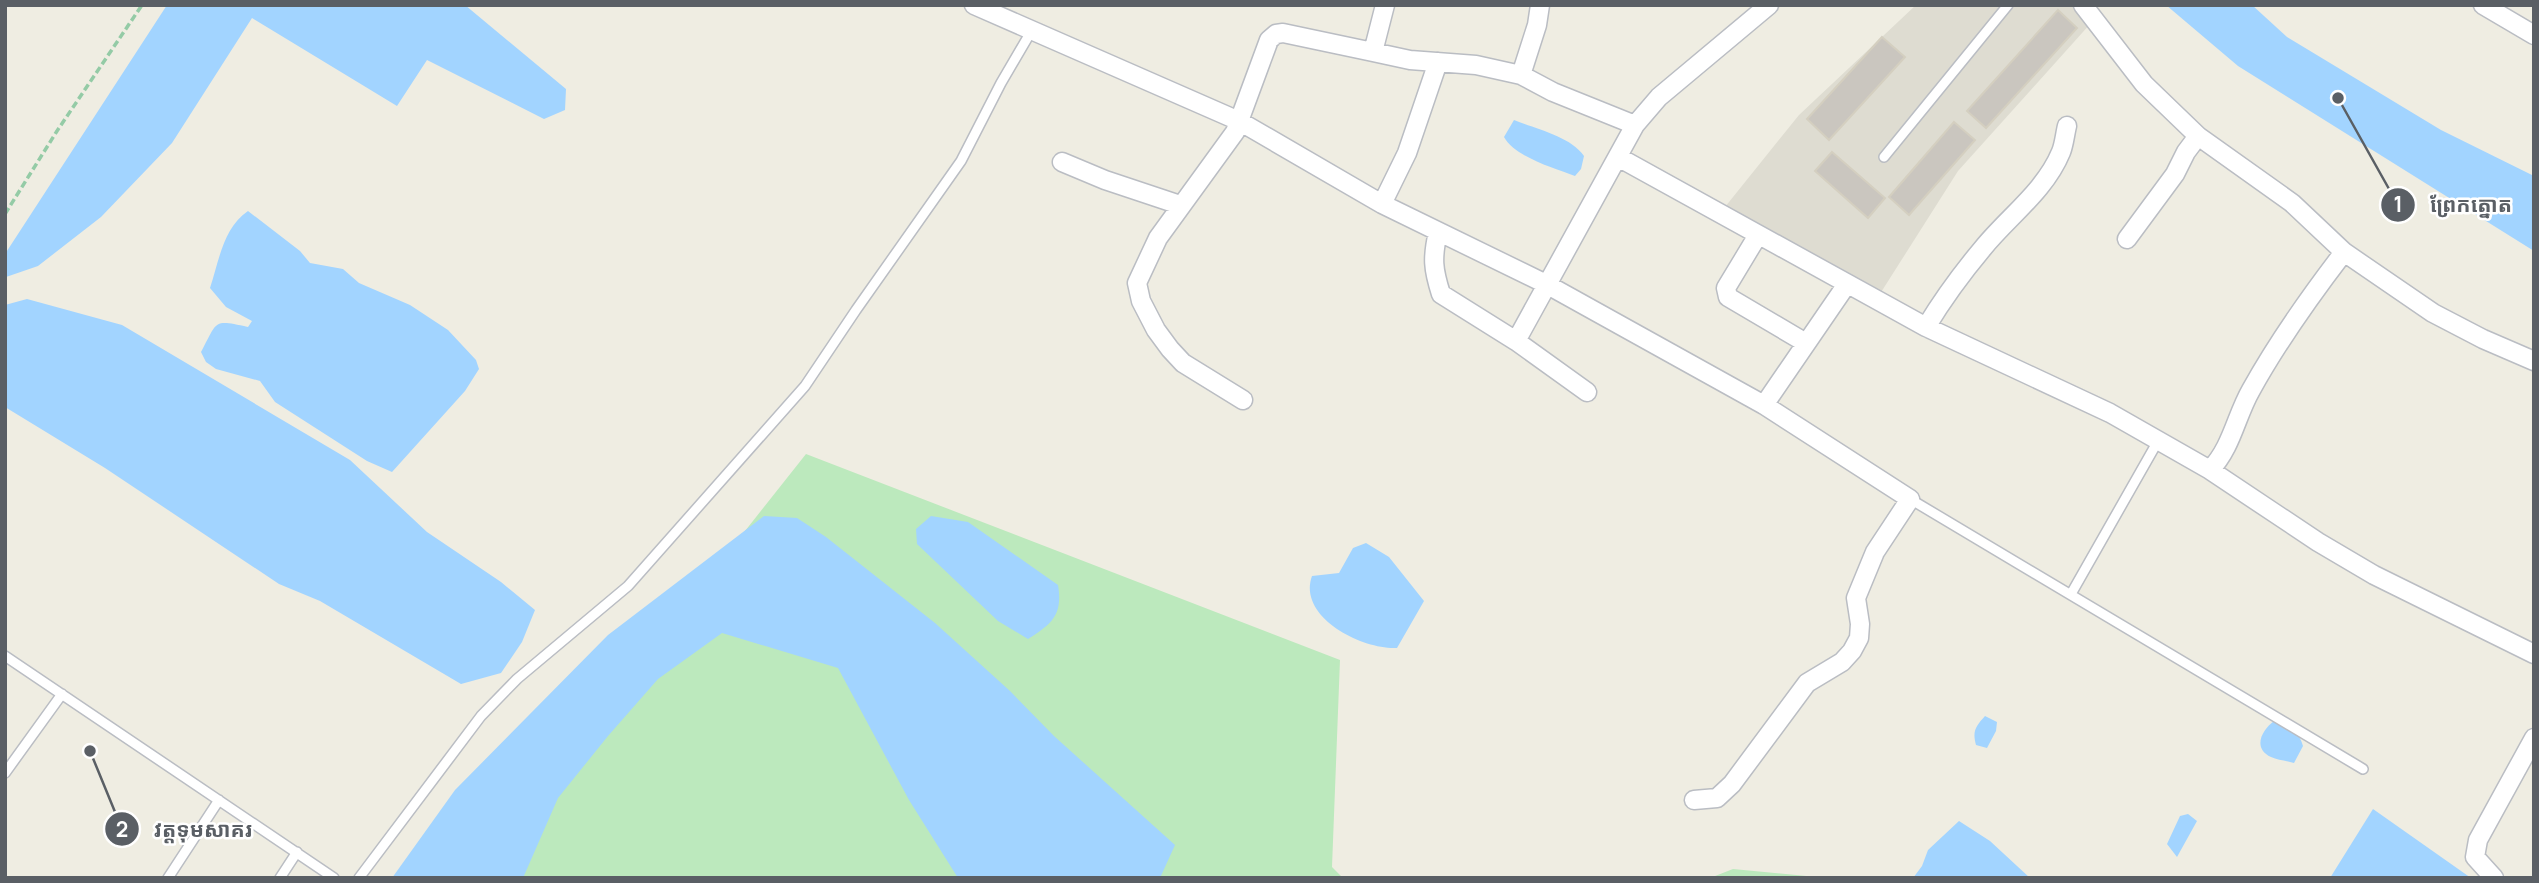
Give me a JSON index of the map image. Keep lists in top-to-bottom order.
{
  "places": ["ព្រែកត្នោត", "វត្តទុមសាគរ"]
}
